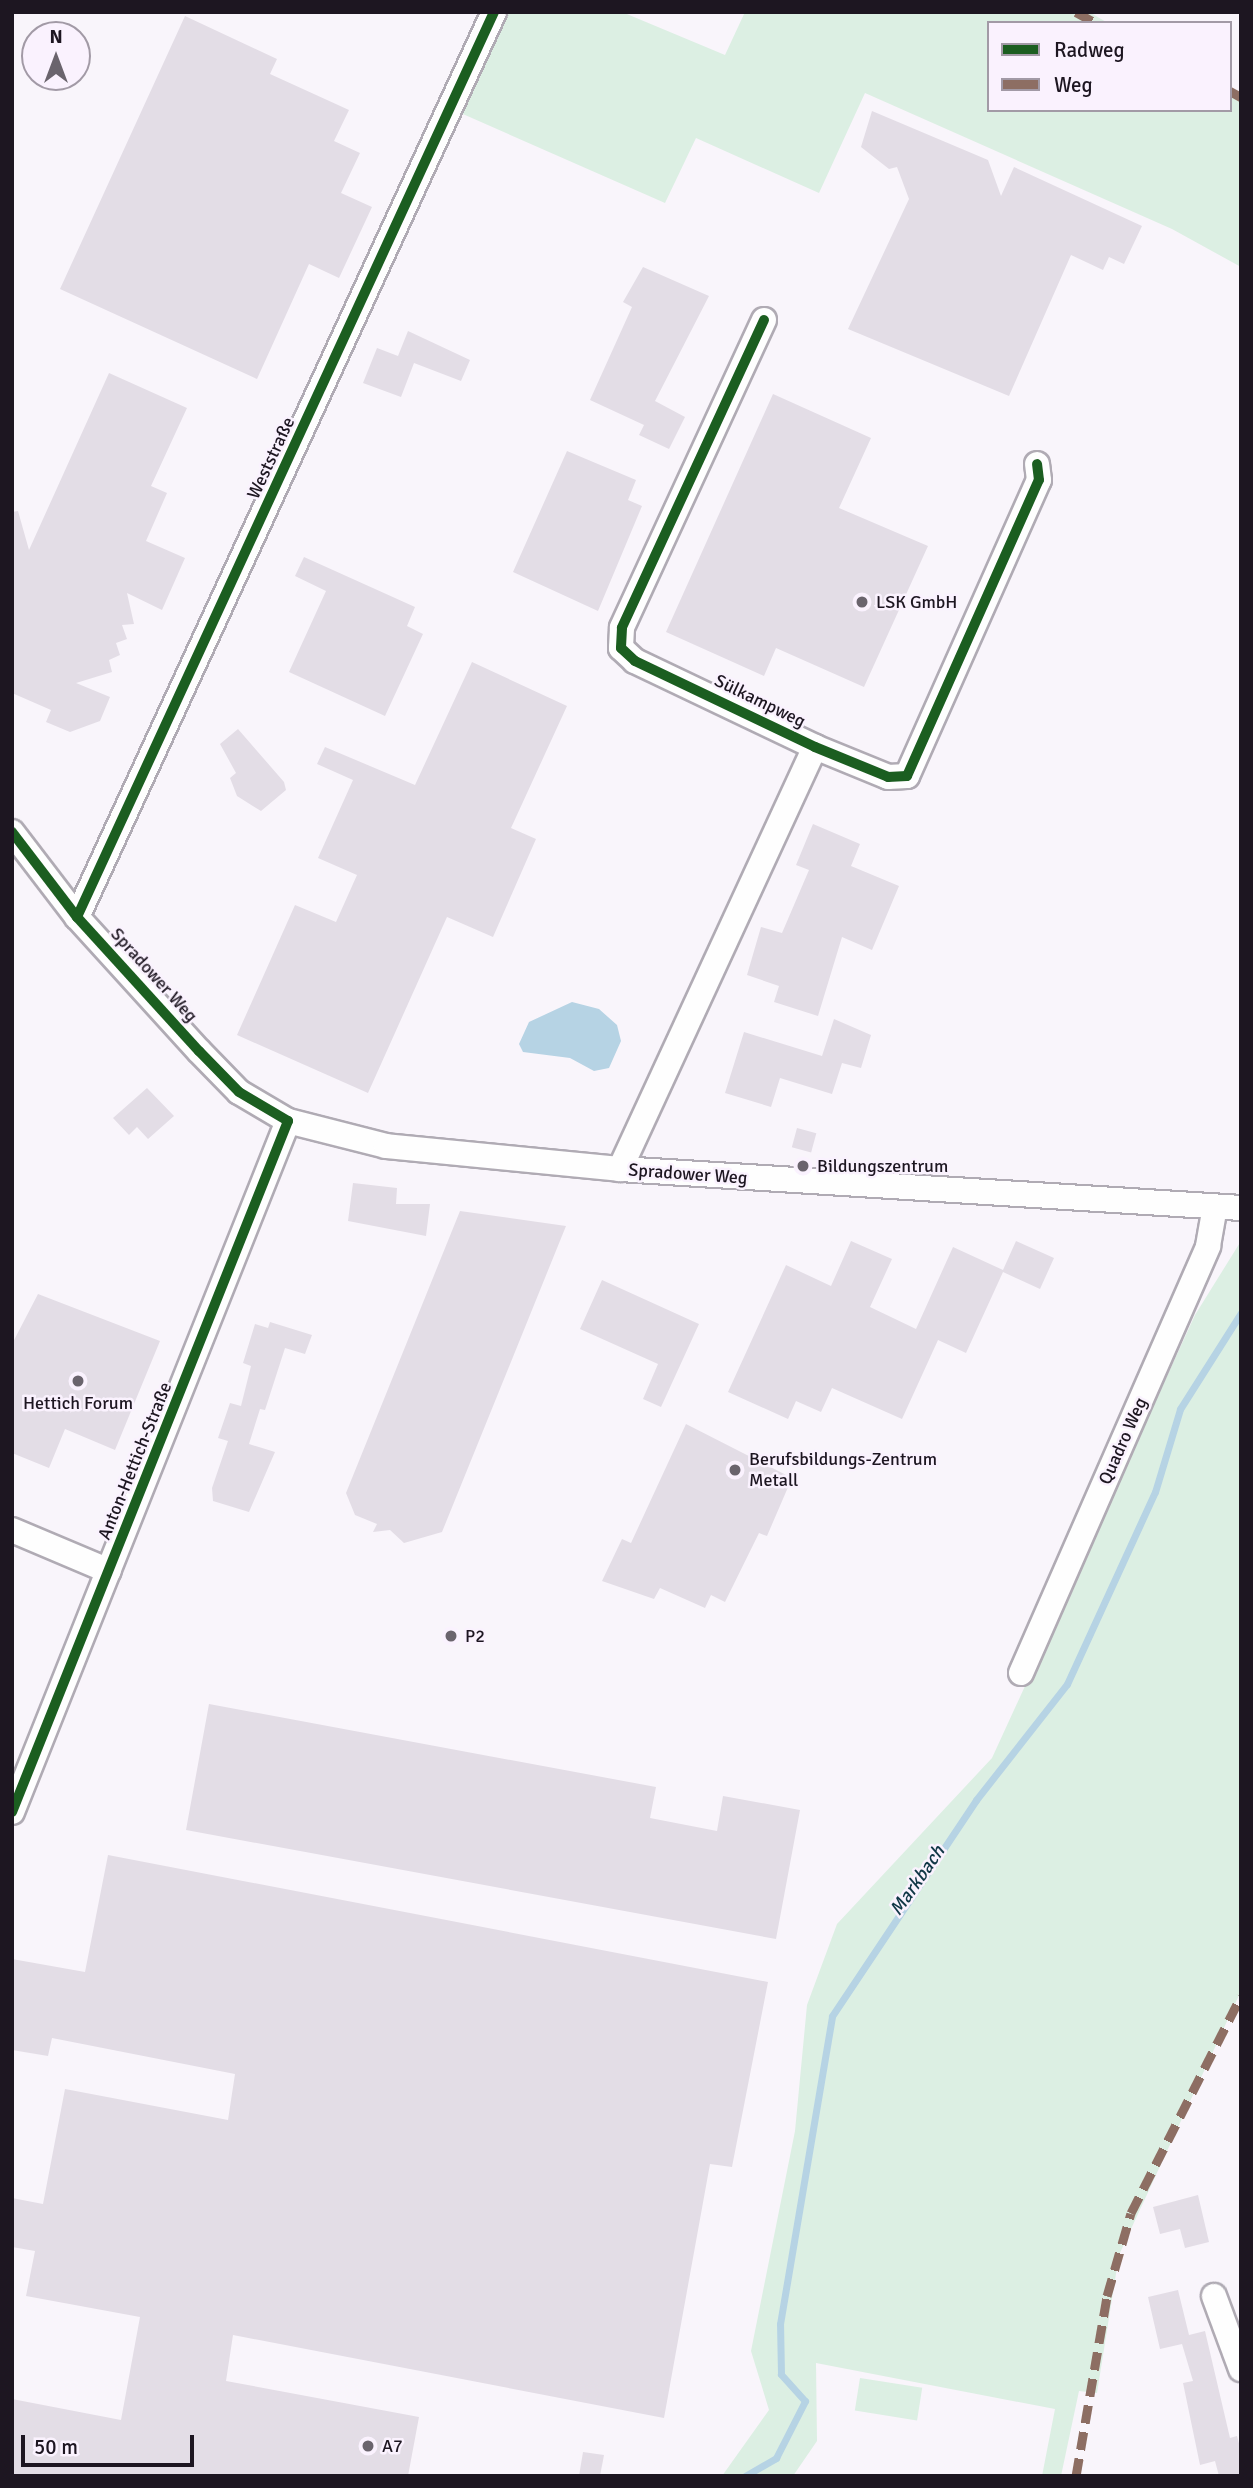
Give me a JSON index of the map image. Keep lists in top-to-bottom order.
{
  "streets": {
    "street": [
      "Weststraße",
      "Sülkampweg",
      "Spradower Weg",
      "Quadro Weg",
      "Anton-Hettich-Straße"
    ]
  },
  "crossings": [
    ["Weststraße", "Spradower Weg"],
    ["Sülkampweg", "Spradower Weg"],
    ["Spradower Weg", "Quadro Weg"],
    ["Spradower Weg", "Anton-Hettich-Straße"]
  ],
  "water": ["Markbach"],
  "places": [
    "LSK GmbH",
    "Bildungszentrum",
    "Hettich Forum",
    "Berufsbildungs-Zentrum Metall",
    "P2",
    "A7"
  ],
  "legend": ["Radweg", "Weg"],
  "scale_bar": "50 m",
  "north": "top"
}
